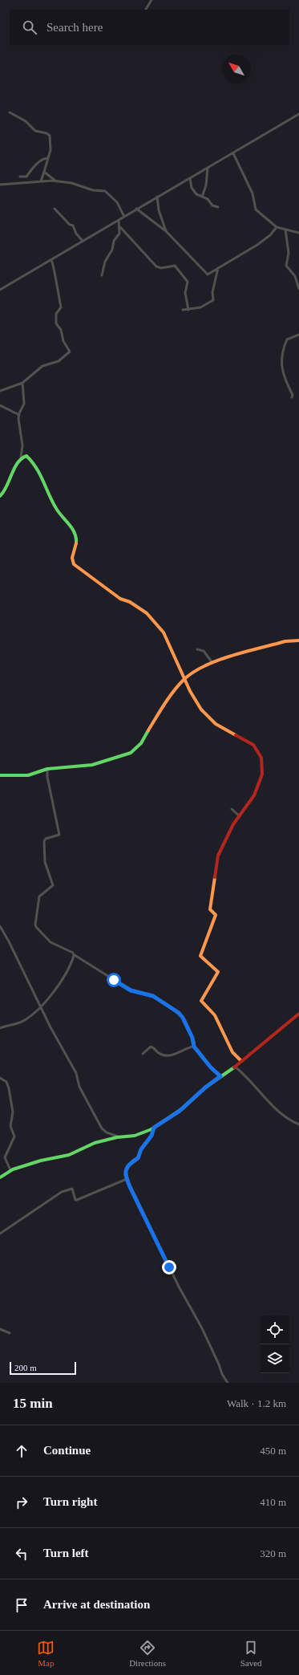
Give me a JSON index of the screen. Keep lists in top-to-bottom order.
{
  "scale_bar": "200 m",
  "north": "top left",
  "page": {
    "search": "Search here",
    "scale": "200 m",
    "heading": ["15 min", "Walk · 1.2 km"],
    "list": [
      ["Continue", "450 m"],
      ["Turn right", "410 m"],
      ["Turn left", "320 m"],
      "Arrive at destination"
    ],
    "nav": ["Map", "Directions", "Saved"]
  }
}
